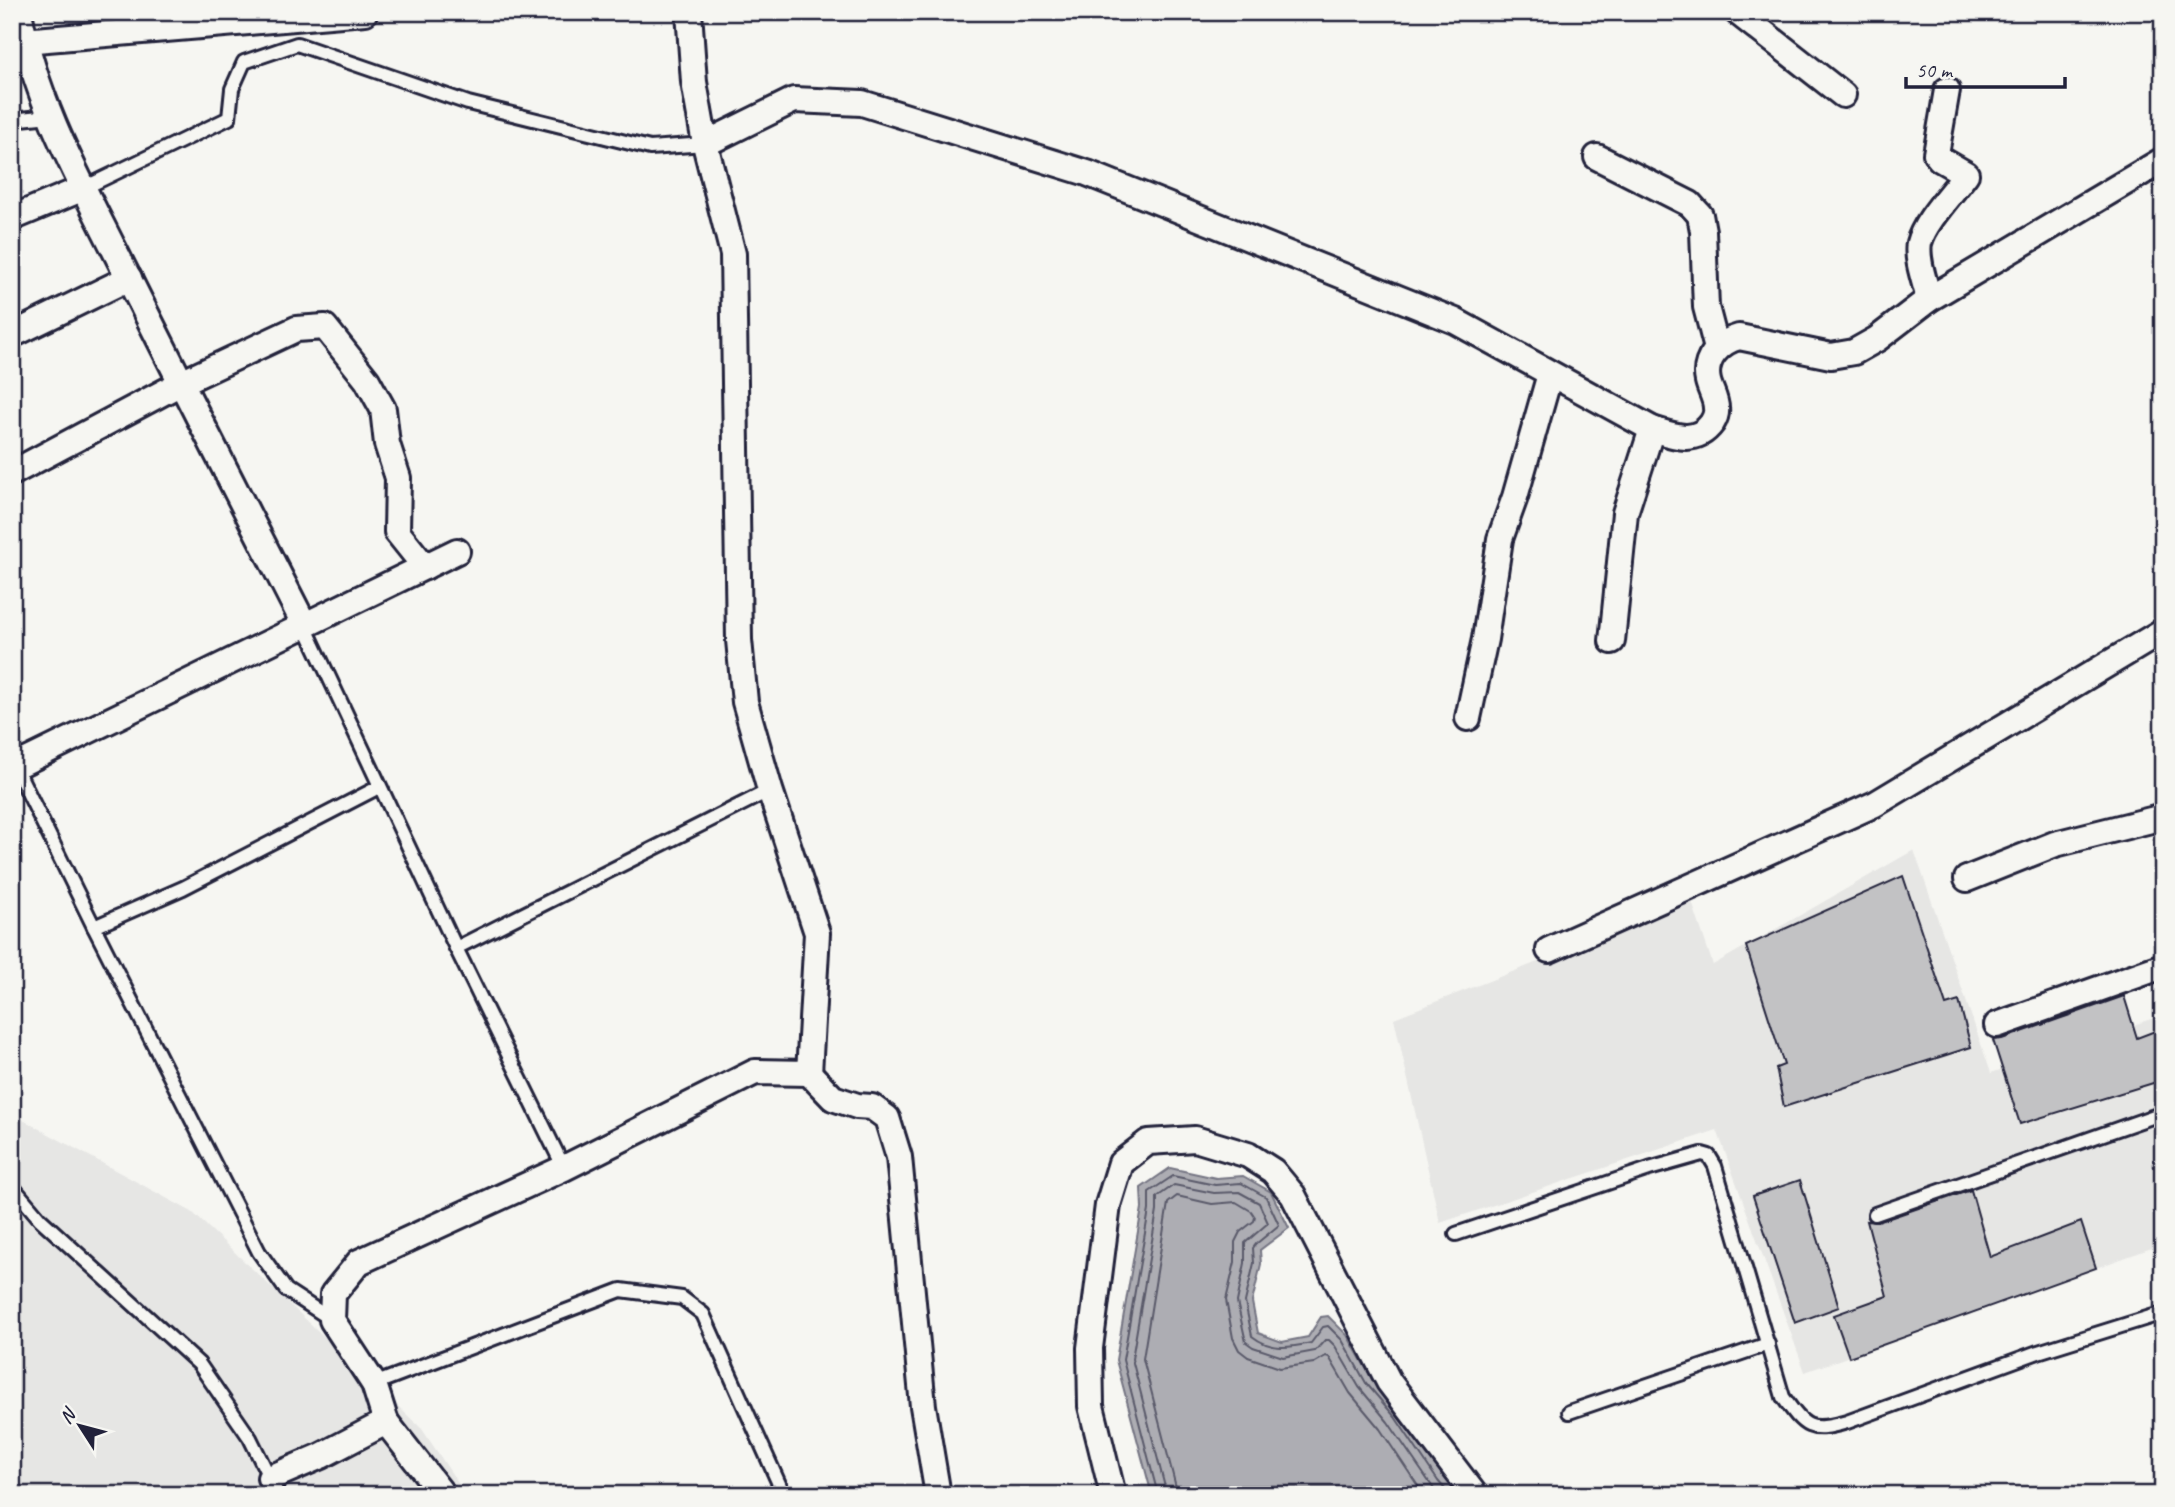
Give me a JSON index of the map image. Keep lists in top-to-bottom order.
{
  "scale_bar": "50 m",
  "north": "top left"
}
